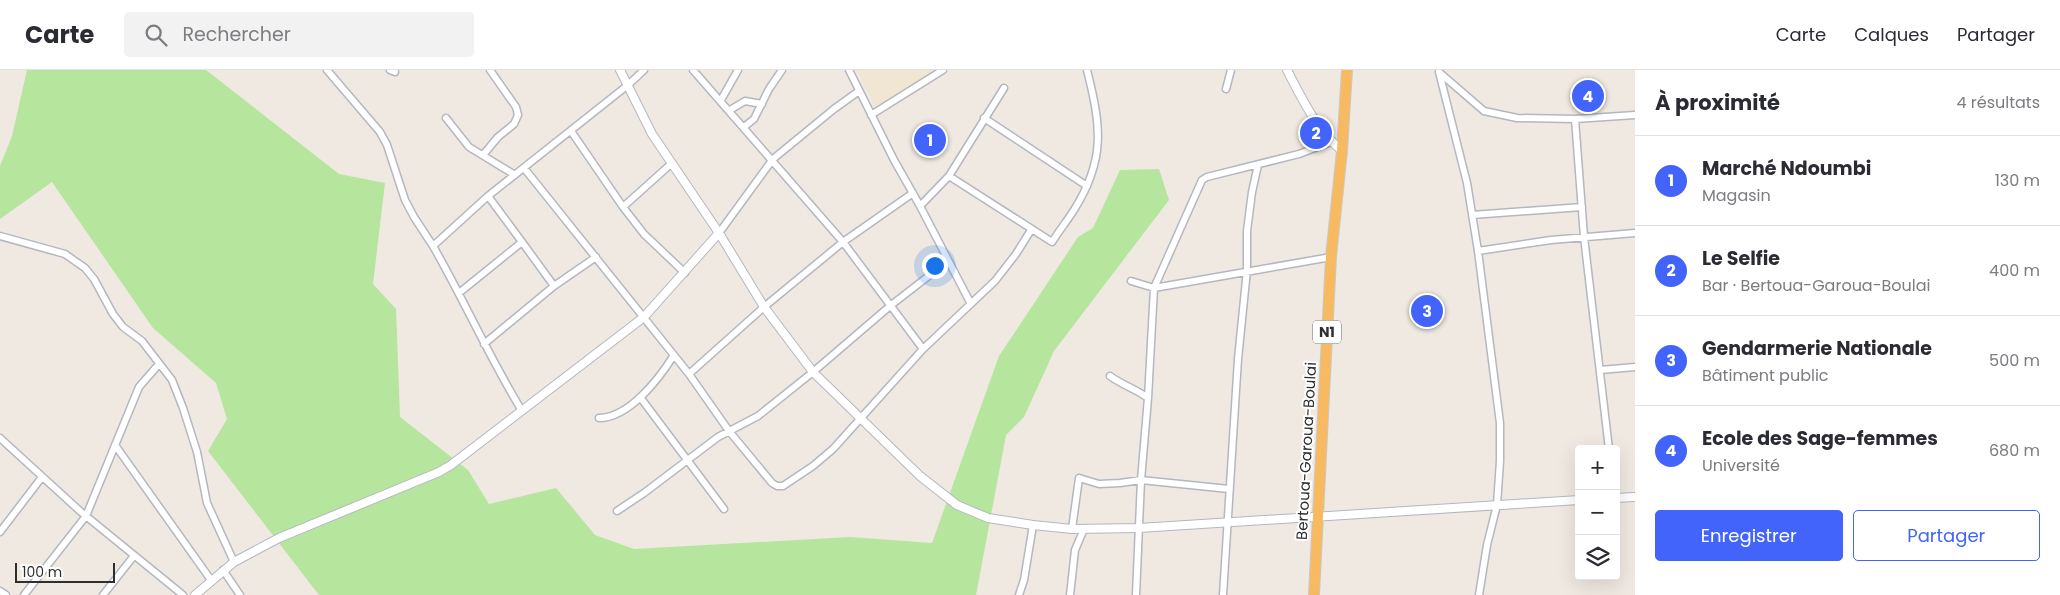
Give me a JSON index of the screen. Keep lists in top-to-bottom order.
{
  "streets": {
    "highway": ["N1", "Bertoua-Garoua-Boulai"]
  },
  "scale_bar": "100 m",
  "page": {
    "header": "Carte",
    "search": "Rechercher",
    "nav": ["Carte", "Calques", "Partager"],
    "heading": ["À proximité", "4 résultats"],
    "pins": [
      "4",
      "2",
      "1",
      "3"
    ],
    "list": [
      {
        "mark": "1",
        "name": "Marché Ndoumbi",
        "note": "Magasin",
        "value": "130 m"
      },
      {
        "mark": "2",
        "name": "Le Selfie",
        "note": "Bar · Bertoua-Garoua-Boulai",
        "value": "400 m"
      },
      {
        "mark": "3",
        "name": "Gendarmerie Nationale",
        "note": "Bâtiment public",
        "value": "500 m"
      },
      {
        "mark": "4",
        "name": "Ecole des Sage-femmes",
        "note": "Université",
        "value": "680 m"
      }
    ],
    "map_buttons": ["+", "−"],
    "buttons": ["Enregistrer", "Partager"],
    "scale": "100 m"
  }
}
